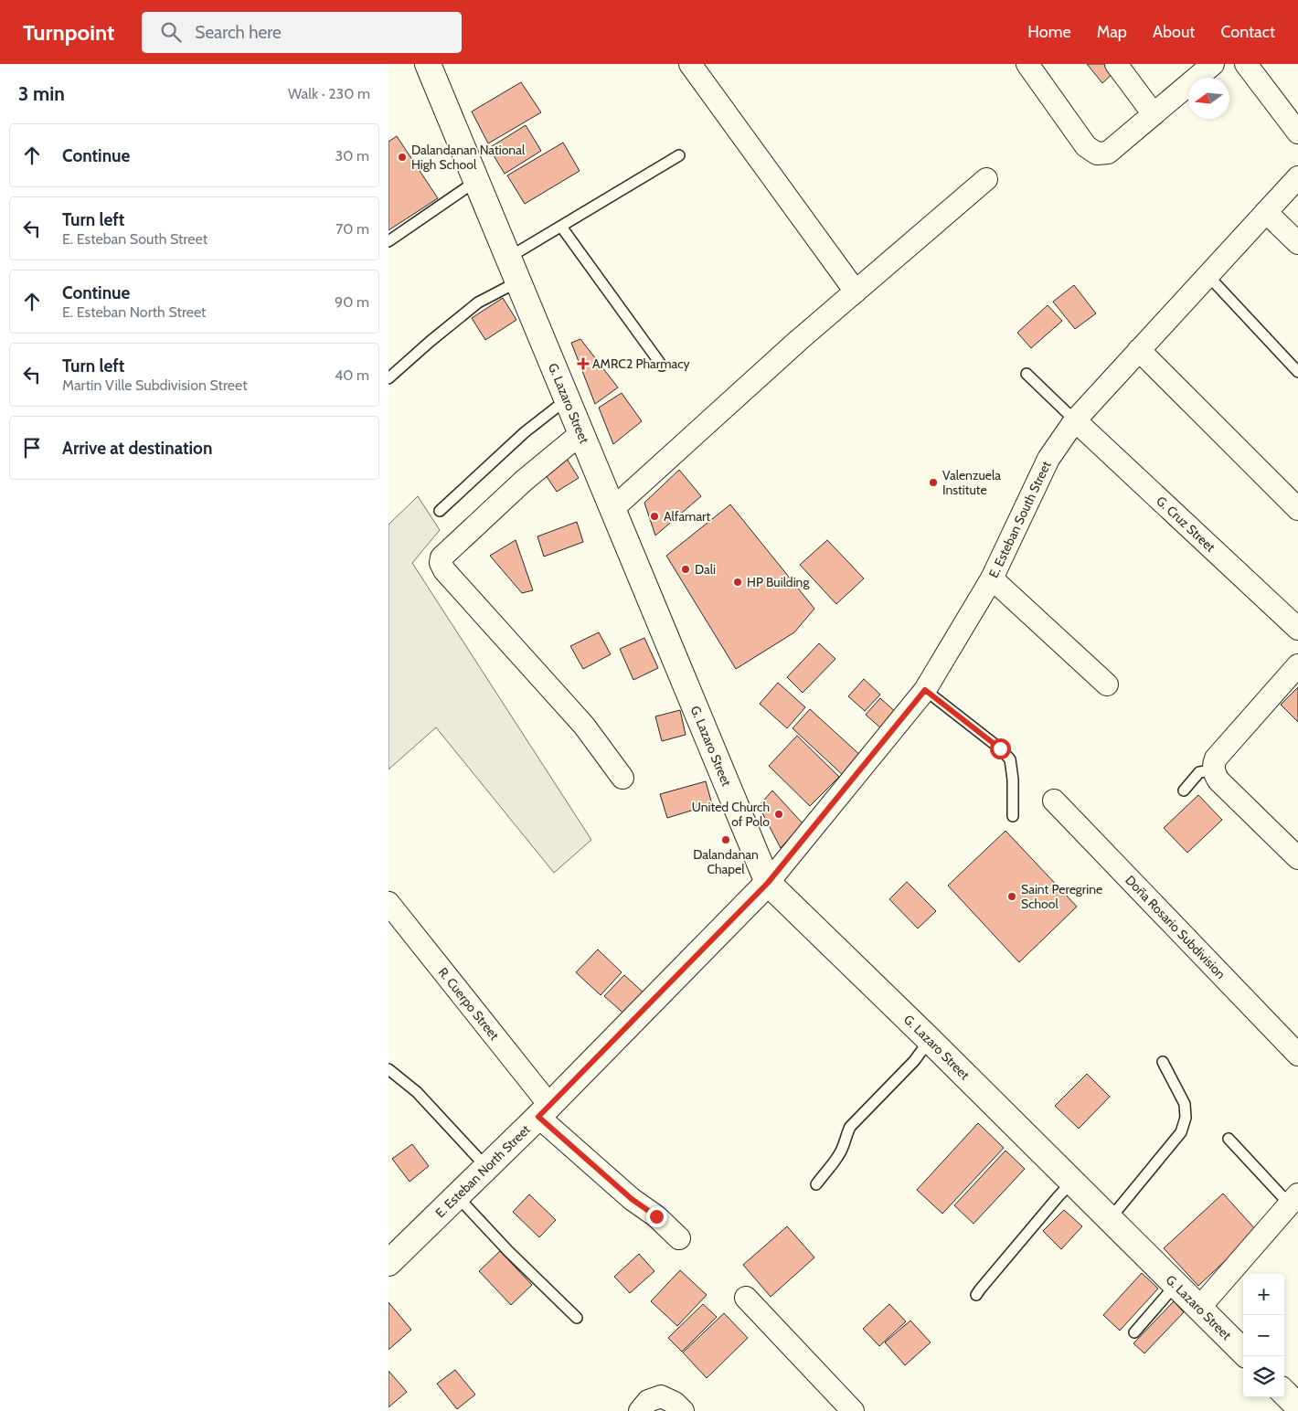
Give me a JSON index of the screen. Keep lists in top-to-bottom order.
{
  "streets": {
    "street": [
      "G. Lazaro Street",
      "E. Esteban South Street",
      "G. Cruz Street",
      "Doña Rosario Subdivision",
      "R. Cuerpo Street",
      "E. Esteban North Street"
    ]
  },
  "crossings": [
    ["G. Lazaro Street", "E. Esteban South Street"],
    ["G. Lazaro Street", "E. Esteban North Street"],
    ["E. Esteban South Street", "G. Cruz Street"],
    ["E. Esteban South Street", "E. Esteban North Street"],
    ["R. Cuerpo Street", "E. Esteban North Street"]
  ],
  "places": {
    "other": [
      "Dalandanan National High School",
      "Valenzuela Institute",
      "Alfamart",
      "Dali",
      "HP Building",
      "United Church of Polo",
      "Dalandanan Chapel",
      "Saint Peregrine School"
    ],
    "health": ["AMRC2 Pharmacy"]
  },
  "north": "left",
  "page": {
    "header": "Turnpoint",
    "search": "Search here",
    "nav": [
      "Home",
      "Map",
      "About",
      "Contact"
    ],
    "heading": ["3 min", "Walk · 230 m"],
    "list": [
      ["Continue", "30 m"],
      ["Turn left", "E. Esteban South Street", "70 m"],
      ["Continue", "E. Esteban North Street", "90 m"],
      ["Turn left", "Martin Ville Subdivision Street", "40 m"],
      "Arrive at destination"
    ],
    "map_buttons": ["+", "−"]
  }
}
